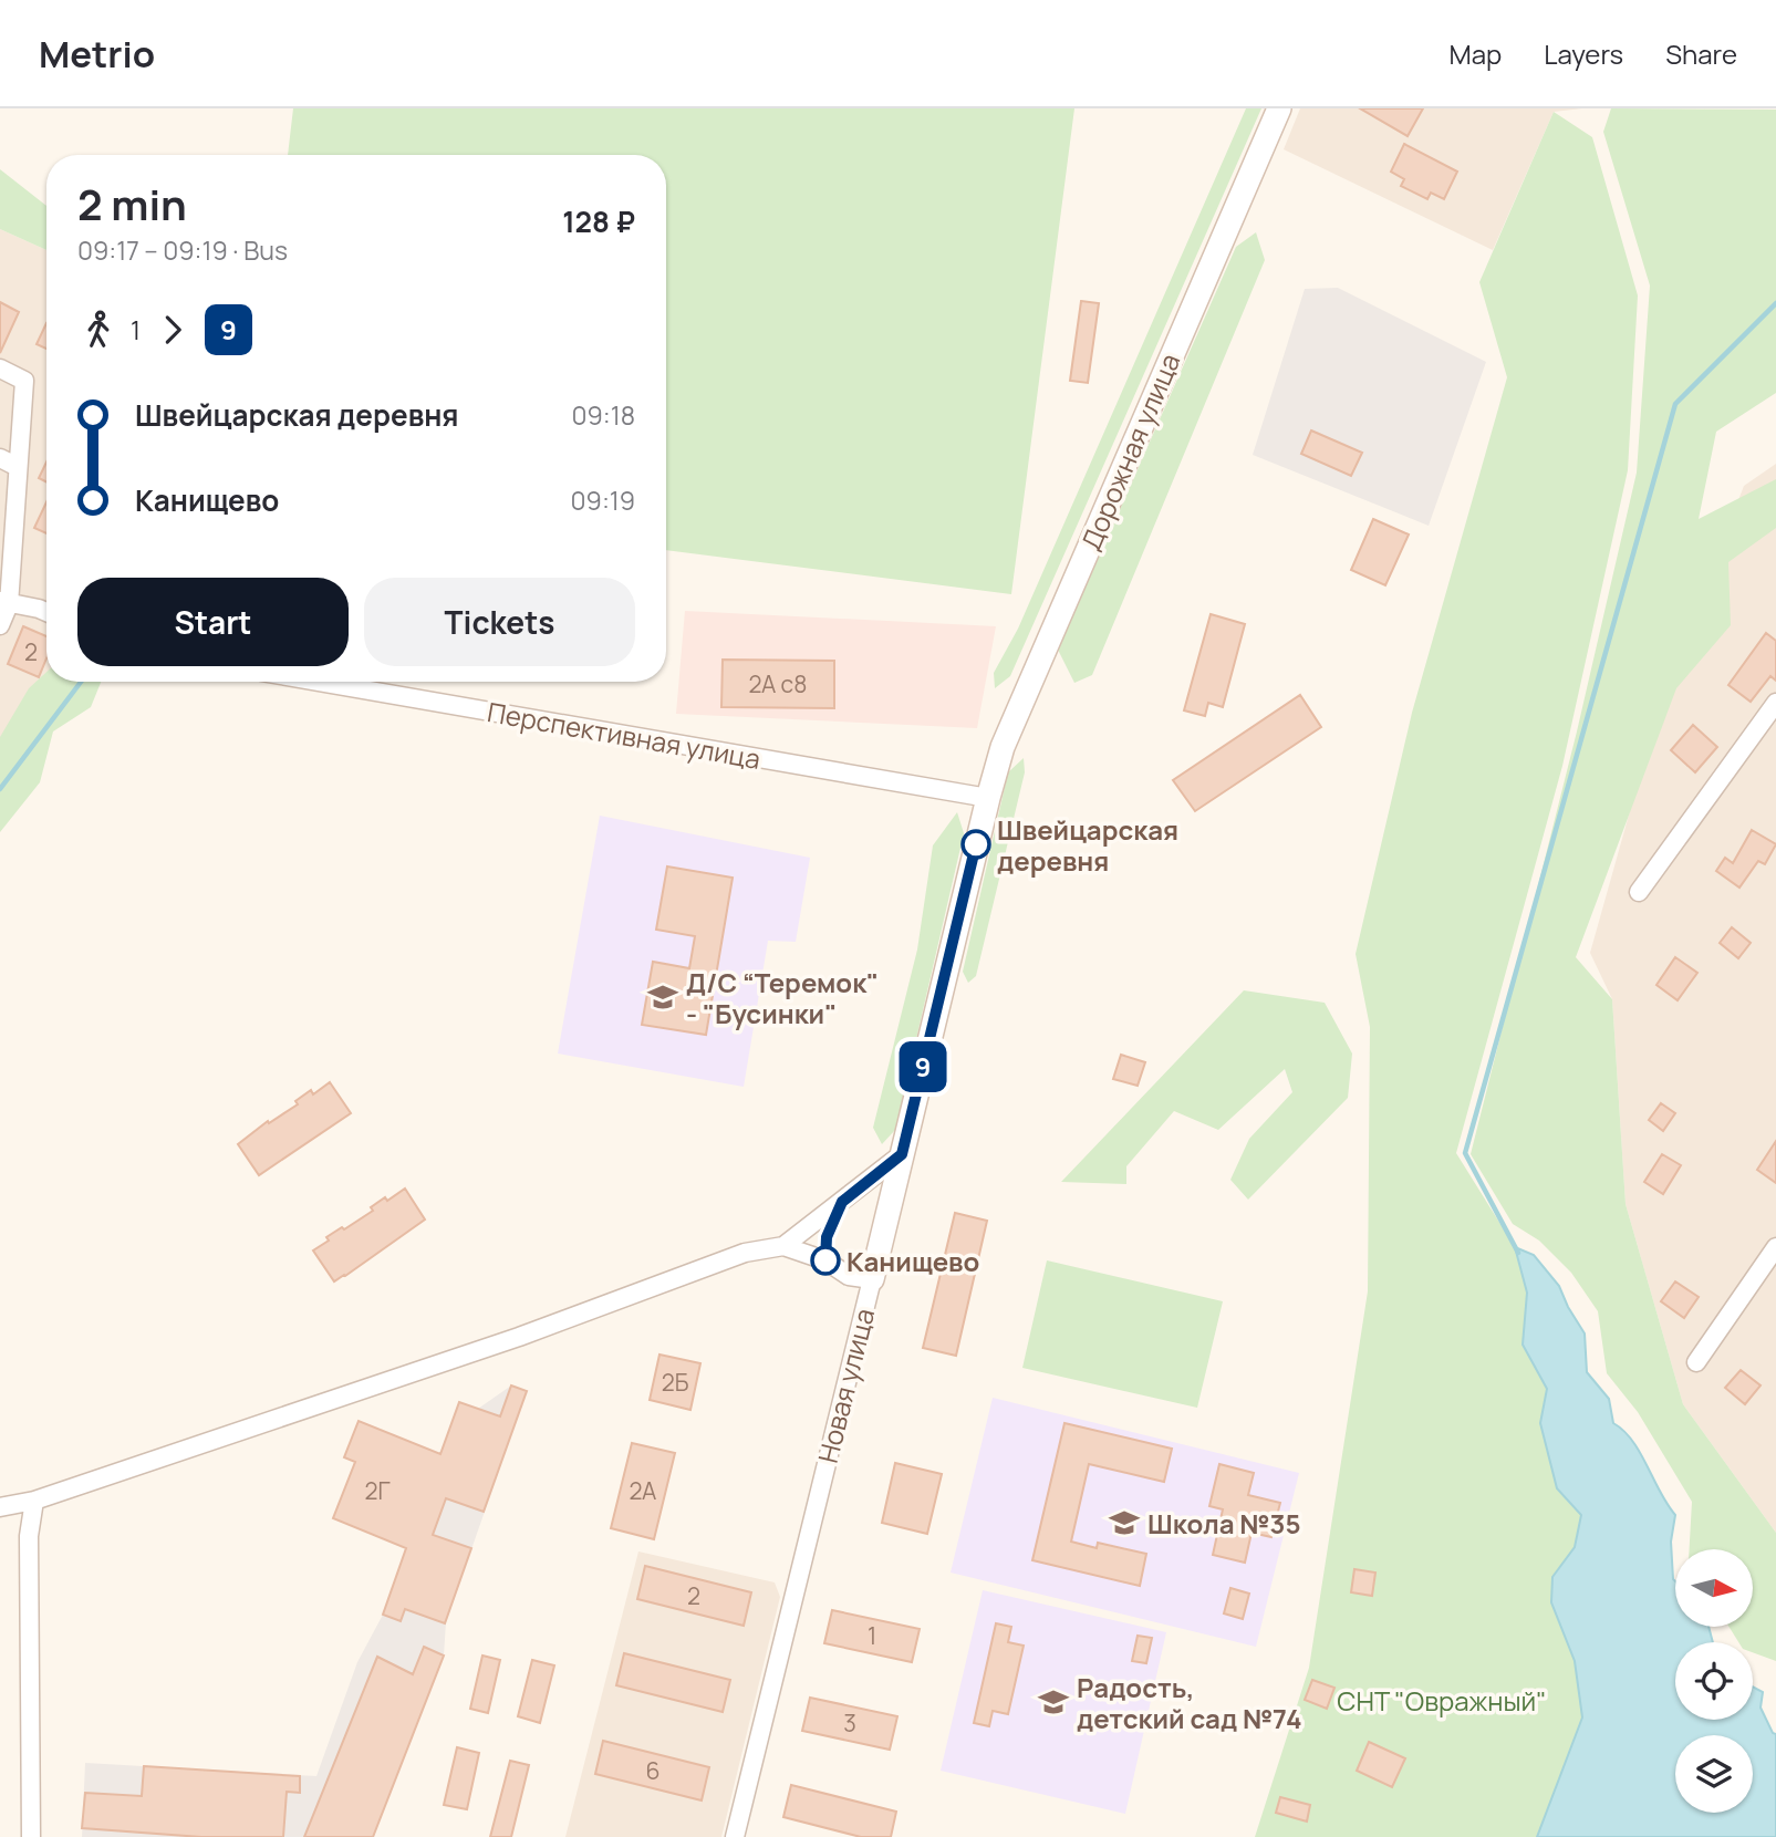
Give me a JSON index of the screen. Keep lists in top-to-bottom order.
{
  "streets": {
    "street": ["Дорожная улица", "Перспективная улица", "Новая улица"]
  },
  "crossings": [
    ["Дорожная улица", "Перспективная улица"],
    ["Дорожная улица", "Новая улица"],
    ["Перспективная улица", "Новая улица"]
  ],
  "parks": ["СНТ \"Овражный\""],
  "places": {
    "other": ["Швейцарская деревня", "Канищево"],
    "school or university": ["Д/С “Теремок\" - \"Бусинки\"", "Школа №35", "Радость, детский сад №74"]
  },
  "lines": ["bus line 9"],
  "house_numbers": [
    "2",
    "2А с8",
    "2Б",
    "2Г",
    "2А",
    "2",
    "1",
    "3",
    "6"
  ],
  "north": "right",
  "page": {
    "header": "Metrio",
    "nav": ["Map", "Layers", "Share"],
    "on_map": "9",
    "heading": ["2 min", "09:17 – 09:19 · Bus", "128 ₽"],
    "legs": ["1", "9"],
    "list": [
      {
        "name": "Швейцарская деревня",
        "value": "09:18"
      },
      {
        "name": "Канищево",
        "value": "09:19"
      }
    ],
    "buttons": ["Start", "Tickets"]
  }
}
